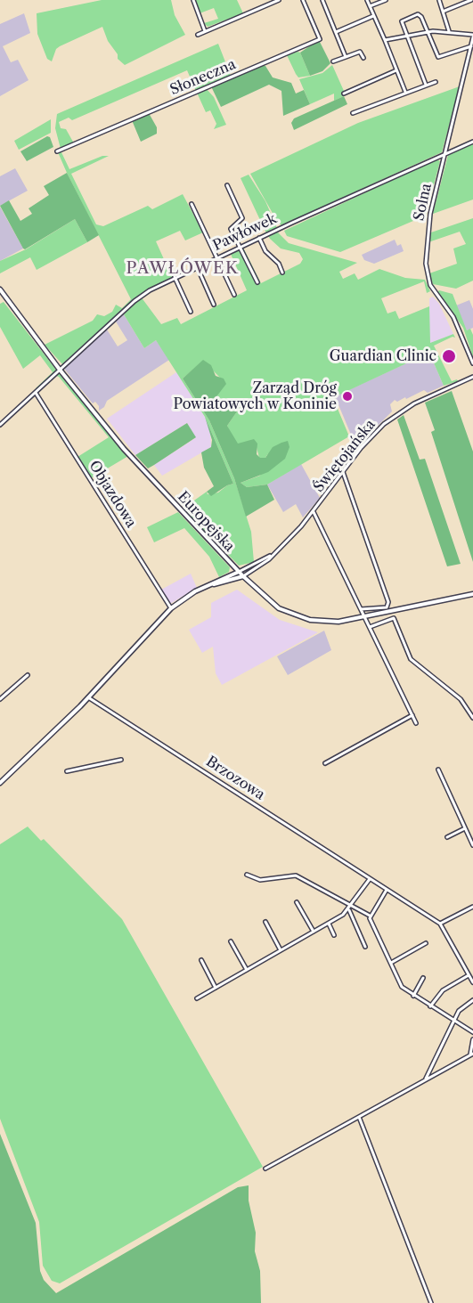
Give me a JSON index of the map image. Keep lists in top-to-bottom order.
{
  "streets": {
    "main road": ["Świętojańska", "Europejska"],
    "street": [
      "Słoneczna",
      "Solna",
      "Pawłówek",
      "Objazdowa",
      "Brzozowa"
    ]
  },
  "crossings": [
    ["Solna", "Pawłówek"],
    ["Pawłówek", "Objazdowa"],
    ["Pawłówek", "Europejska"],
    ["Świętojańska", "Objazdowa"],
    ["Świętojańska", "Europejska"],
    ["Świętojańska", "Brzozowa"]
  ],
  "districts": ["PAWŁÓWEK"],
  "places": ["Guardian Clinic", "Zarząd Dróg Powiatowych w Koninie"]
}
